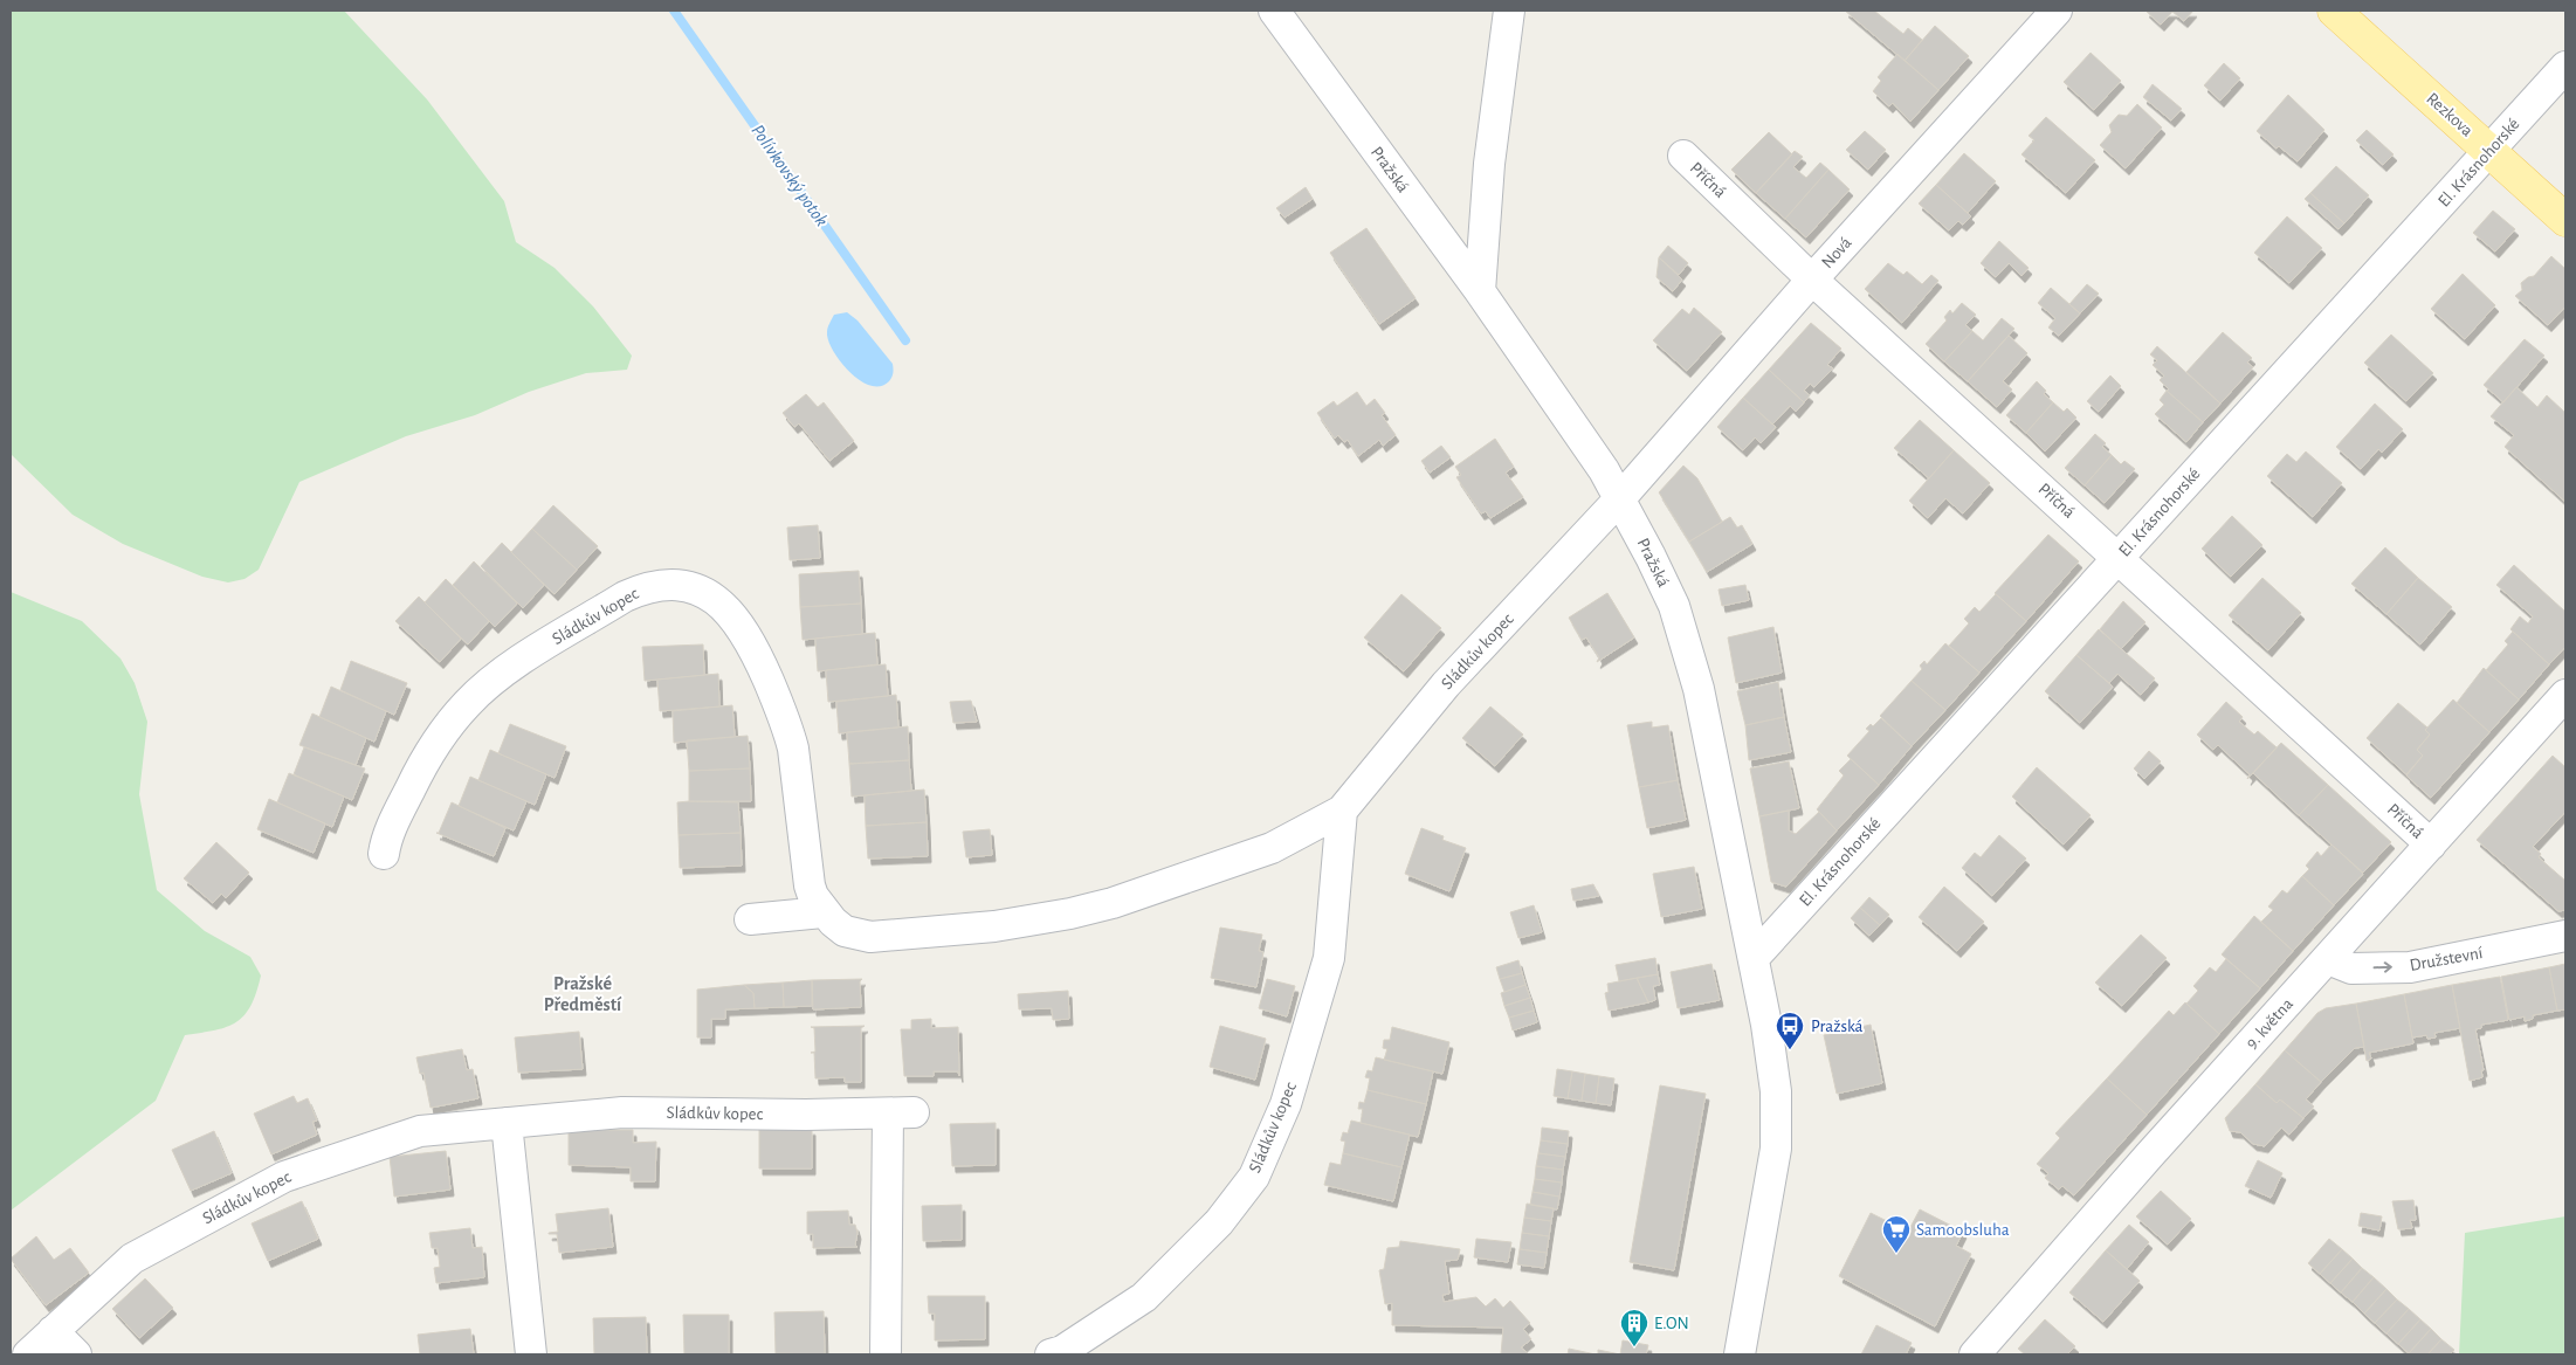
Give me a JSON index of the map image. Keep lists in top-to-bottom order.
{
  "streets": {
    "main road": ["Rezkova"],
    "street": [
      "El. Krásnohorské",
      "Pražská",
      "Příčná",
      "Nová",
      "Sládkův kopec",
      "Družstevní",
      "9. května"
    ]
  },
  "crossings": [
    ["Rezkova", "El. Krásnohorské"],
    ["El. Krásnohorské", "Pražská"],
    ["El. Krásnohorské", "Příčná"],
    ["Pražská", "Nová"],
    ["Pražská", "Sládkův kopec"],
    ["Příčná", "Nová"],
    ["Příčná", "9. května"],
    ["Nová", "Sládkův kopec"],
    ["Družstevní", "9. května"]
  ],
  "one_way": ["Družstevní"],
  "districts": ["Pražské Předměstí"],
  "water": ["Polívkovský potok"],
  "places": {
    "bus stop": ["Pražská"],
    "supermarket": ["Samoobsluha"],
    "building": ["E.ON"]
  }
}
